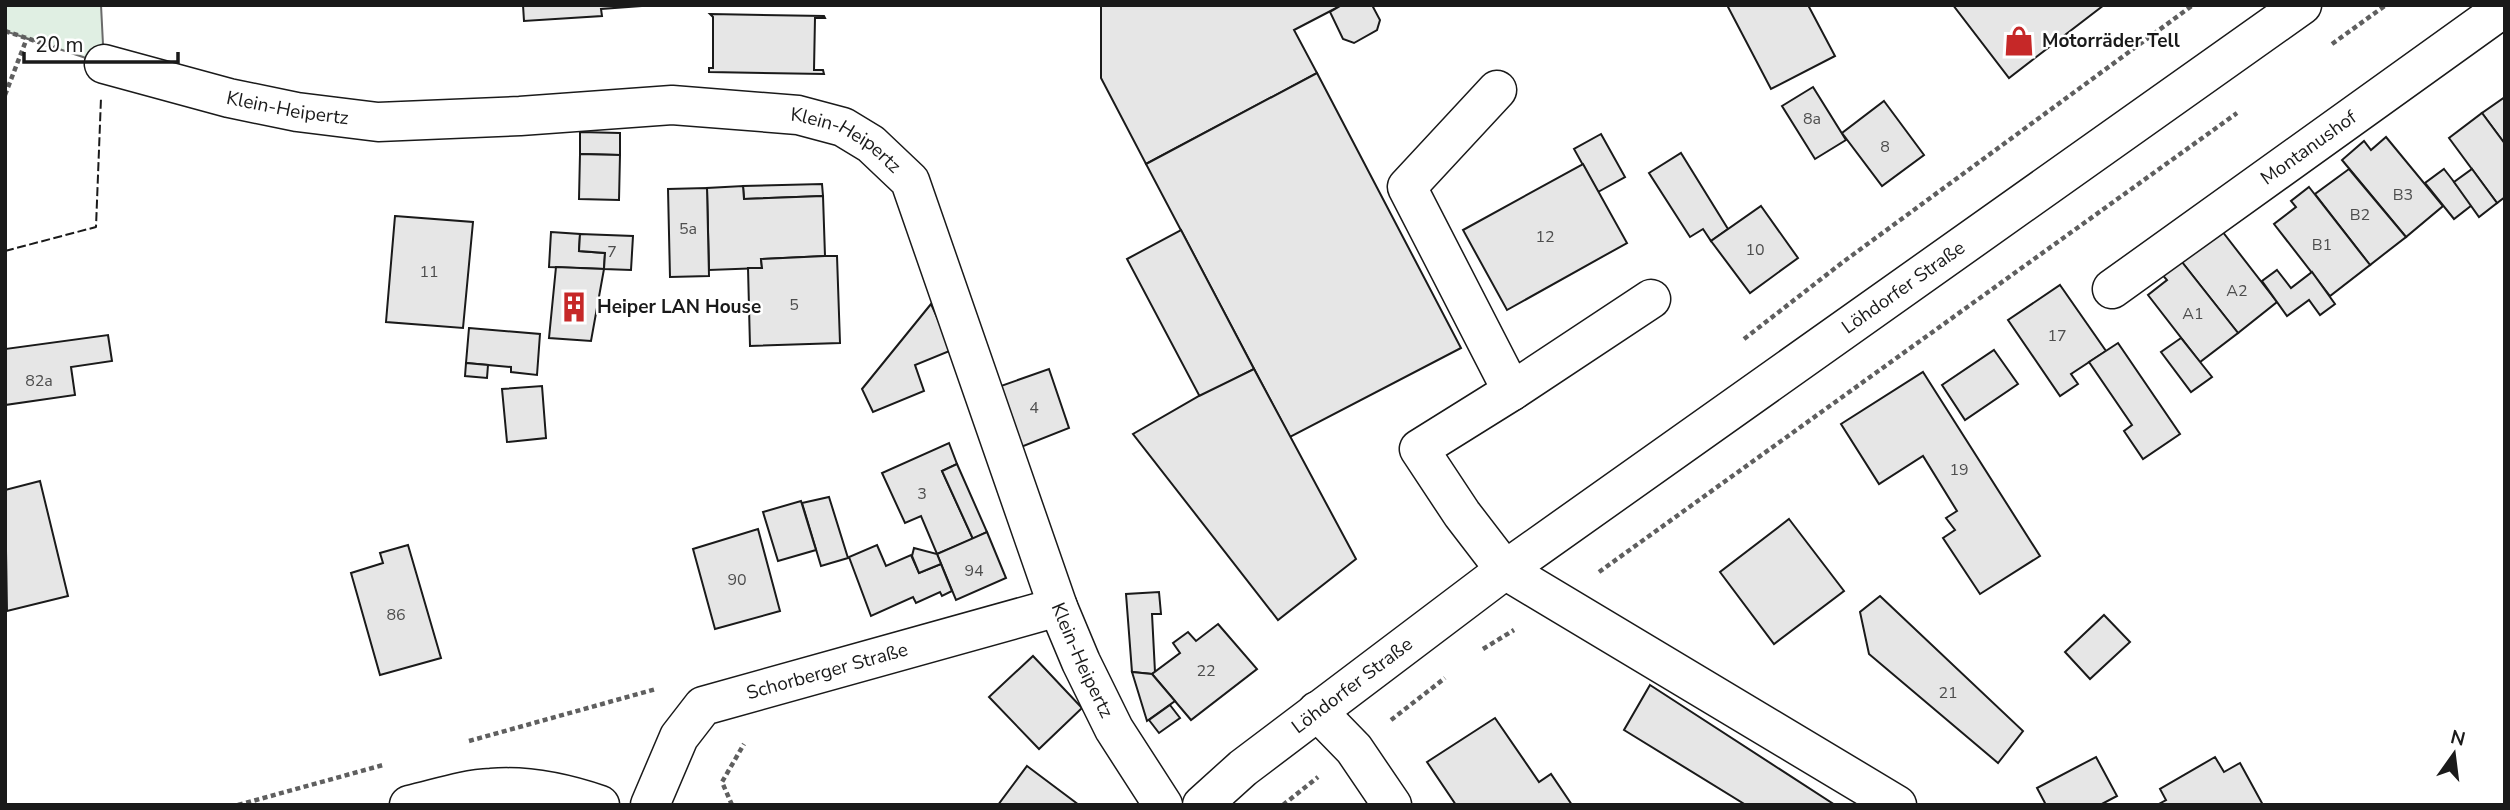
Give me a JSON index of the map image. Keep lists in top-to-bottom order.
{
  "streets": {
    "main road": [
      "Klein-Heipertz",
      "Montanushof",
      "Löhdorfer Straße",
      "Schorberger Straße"
    ]
  },
  "crossings": [
    ["Klein-Heipertz", "Schorberger Straße"]
  ],
  "places": {
    "shop": ["Motorräder Tell"],
    "building": ["Heiper LAN House"]
  },
  "house_numbers": [
    "8a",
    "8",
    "B3",
    "B2",
    "5a",
    "12",
    "B1",
    "10",
    "7",
    "11",
    "A2",
    "5",
    "A1",
    "17",
    "82a",
    "4",
    "19",
    "3",
    "94",
    "90",
    "86",
    "22",
    "21"
  ],
  "scale_bar": "20 m",
  "north": "top"
}
